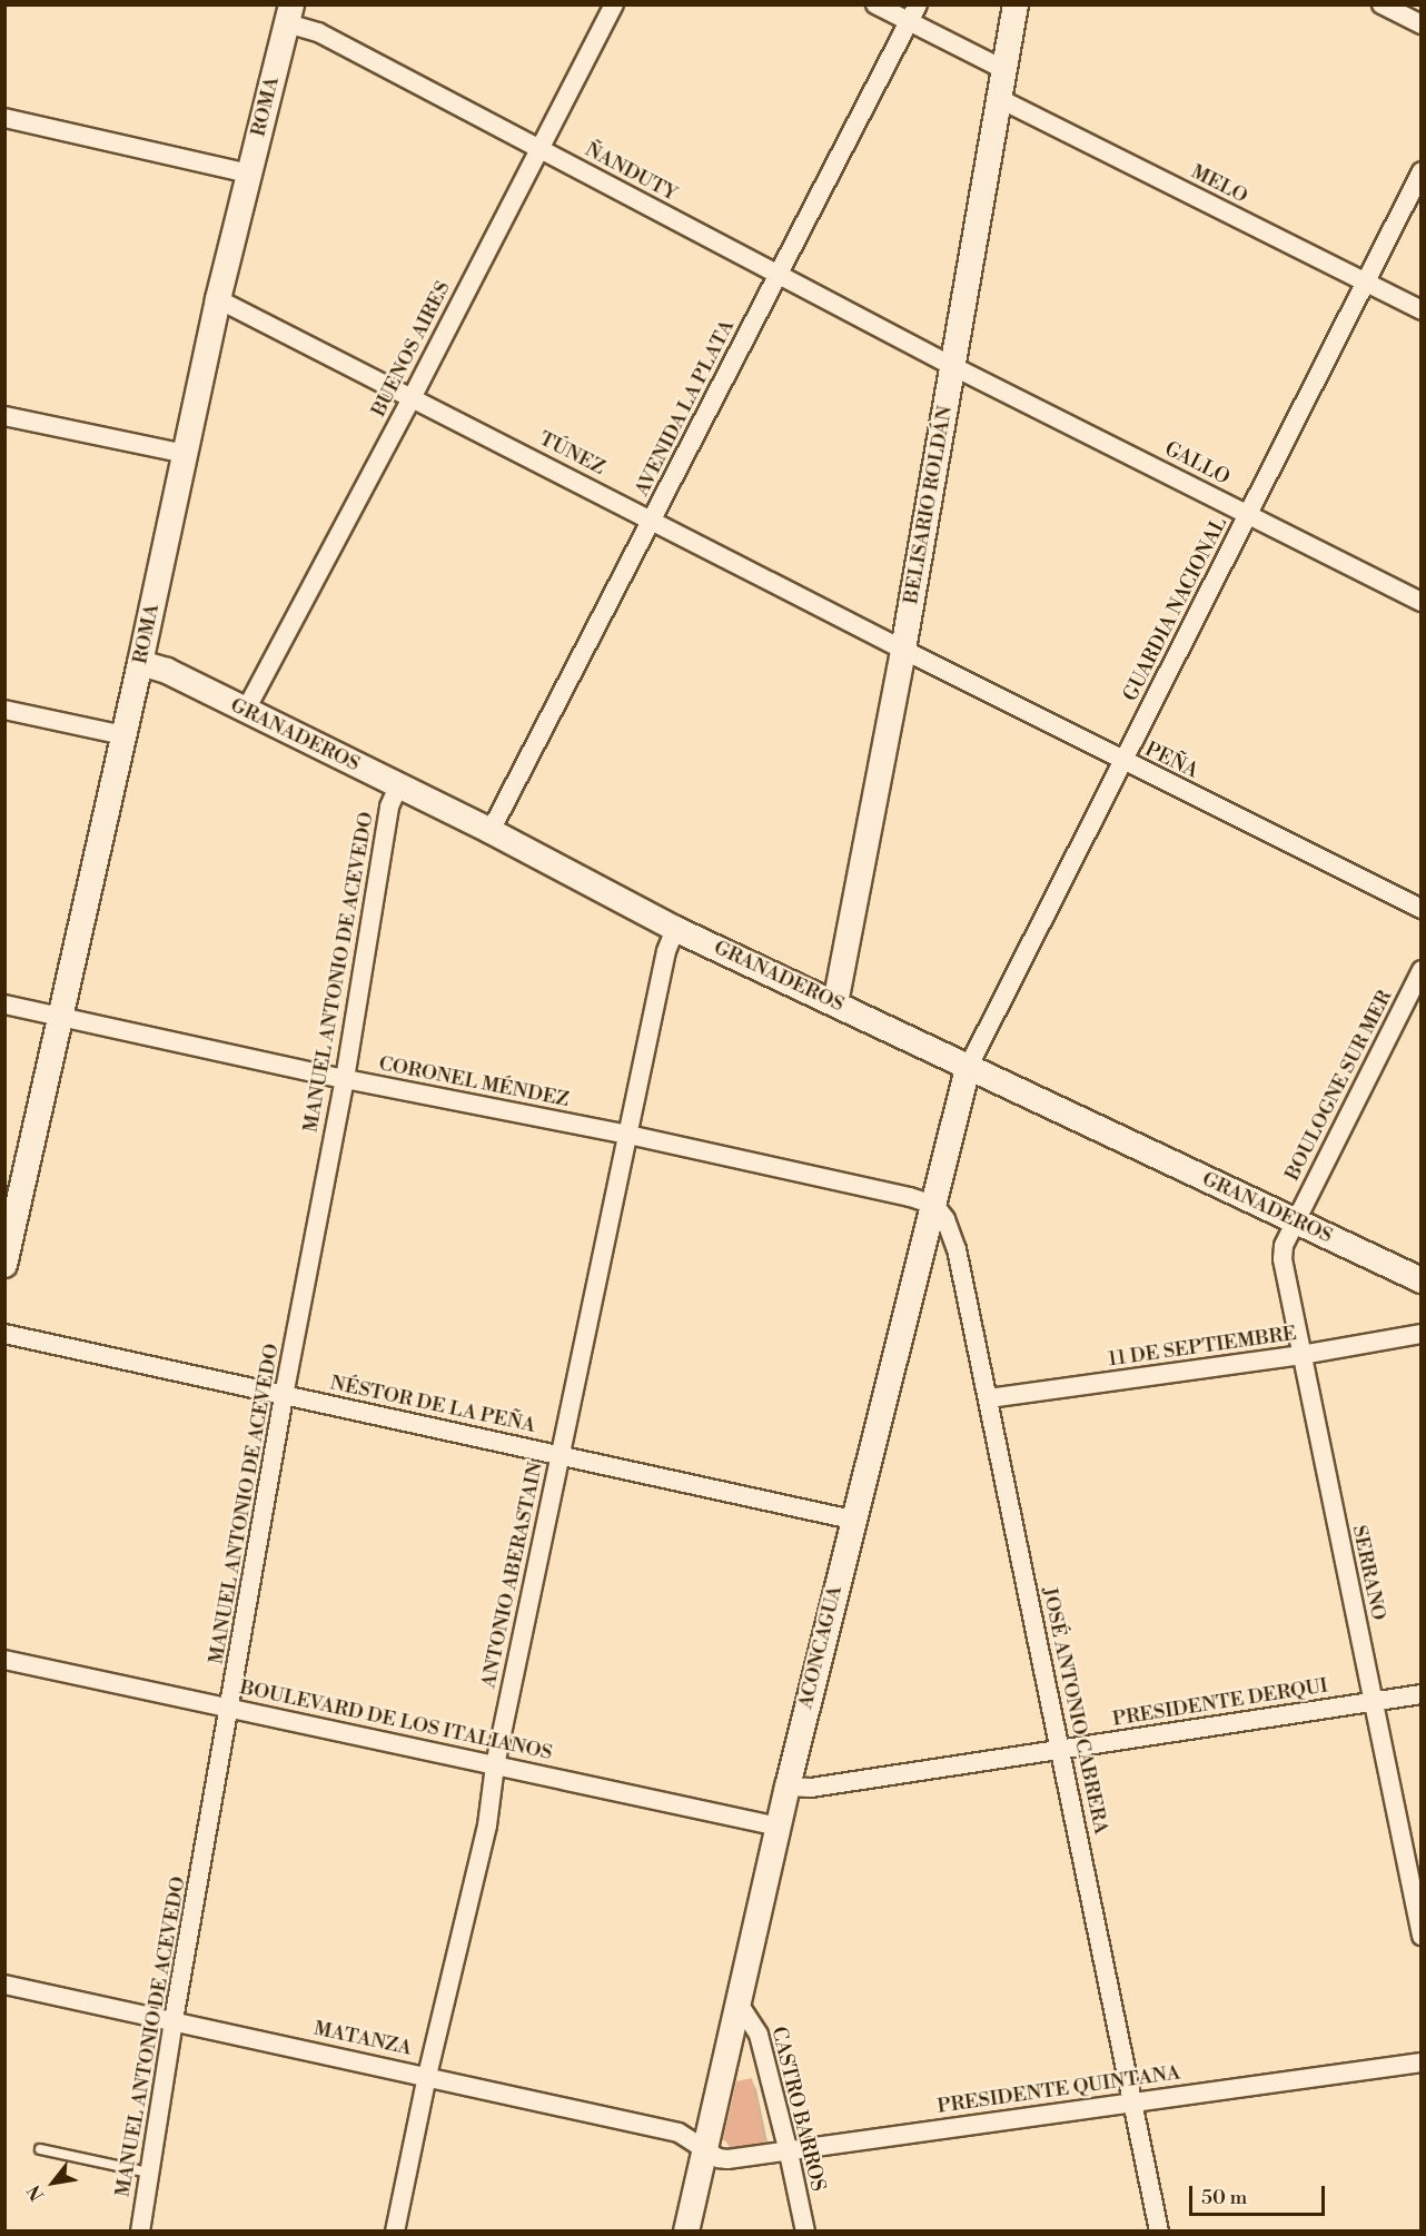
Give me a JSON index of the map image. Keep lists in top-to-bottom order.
{
  "streets": {
    "street": [
      "ROMA",
      "ÑANDUTY",
      "MELO",
      "BUENOS AIRES",
      "AVENIDA LA PLATA",
      "TÚNEZ",
      "GALLO",
      "BELISARIO ROLDÁN",
      "GUARDIA NACIONAL",
      "GRANADEROS",
      "PEÑA",
      "MANUEL ANTONIO DE ACEVEDO",
      "CORONEL MÉNDEZ",
      "BOULOGNE SUR MER",
      "11 DE SEPTIEMBRE",
      "NÉSTOR DE LA PEÑA",
      "SERRANO",
      "ANTONIO ABERASTAIN",
      "ACONCAGUA",
      "PRESIDENTE DERQUI",
      "JOSÉ ANTONIO CABRERA",
      "BOULEVARD DE LOS ITALIANOS",
      "MATANZA",
      "PRESIDENTE QUINTANA",
      "CASTRO BARROS"
    ]
  },
  "crossings": [
    ["ROMA", "ÑANDUTY"],
    ["ROMA", "TÚNEZ"],
    ["ROMA", "GRANADEROS"],
    ["ROMA", "CORONEL MÉNDEZ"],
    ["ÑANDUTY", "BUENOS AIRES"],
    ["ÑANDUTY", "AVENIDA LA PLATA"],
    ["ÑANDUTY", "GALLO"],
    ["ÑANDUTY", "BELISARIO ROLDÁN"],
    ["MELO", "BELISARIO ROLDÁN"],
    ["MELO", "GUARDIA NACIONAL"],
    ["BUENOS AIRES", "TÚNEZ"],
    ["BUENOS AIRES", "GRANADEROS"],
    ["AVENIDA LA PLATA", "TÚNEZ"],
    ["AVENIDA LA PLATA", "GRANADEROS"],
    ["TÚNEZ", "BELISARIO ROLDÁN"],
    ["TÚNEZ", "PEÑA"],
    ["GALLO", "BELISARIO ROLDÁN"],
    ["GALLO", "GUARDIA NACIONAL"],
    ["BELISARIO ROLDÁN", "GRANADEROS"],
    ["BELISARIO ROLDÁN", "PEÑA"],
    ["GUARDIA NACIONAL", "GRANADEROS"],
    ["GUARDIA NACIONAL", "PEÑA"],
    ["GUARDIA NACIONAL", "ACONCAGUA"],
    ["GRANADEROS", "MANUEL ANTONIO DE ACEVEDO"],
    ["GRANADEROS", "BOULOGNE SUR MER"],
    ["GRANADEROS", "SERRANO"],
    ["GRANADEROS", "ANTONIO ABERASTAIN"],
    ["GRANADEROS", "ACONCAGUA"],
    ["MANUEL ANTONIO DE ACEVEDO", "CORONEL MÉNDEZ"],
    ["MANUEL ANTONIO DE ACEVEDO", "NÉSTOR DE LA PEÑA"],
    ["MANUEL ANTONIO DE ACEVEDO", "BOULEVARD DE LOS ITALIANOS"],
    ["MANUEL ANTONIO DE ACEVEDO", "MATANZA"],
    ["CORONEL MÉNDEZ", "ANTONIO ABERASTAIN"],
    ["CORONEL MÉNDEZ", "ACONCAGUA"],
    ["CORONEL MÉNDEZ", "JOSÉ ANTONIO CABRERA"],
    ["BOULOGNE SUR MER", "SERRANO"],
    ["11 DE SEPTIEMBRE", "SERRANO"],
    ["11 DE SEPTIEMBRE", "JOSÉ ANTONIO CABRERA"],
    ["NÉSTOR DE LA PEÑA", "ANTONIO ABERASTAIN"],
    ["NÉSTOR DE LA PEÑA", "ACONCAGUA"],
    ["SERRANO", "PRESIDENTE DERQUI"],
    ["ANTONIO ABERASTAIN", "BOULEVARD DE LOS ITALIANOS"],
    ["ANTONIO ABERASTAIN", "MATANZA"],
    ["ACONCAGUA", "PRESIDENTE DERQUI"],
    ["ACONCAGUA", "JOSÉ ANTONIO CABRERA"],
    ["ACONCAGUA", "BOULEVARD DE LOS ITALIANOS"],
    ["ACONCAGUA", "MATANZA"],
    ["ACONCAGUA", "PRESIDENTE QUINTANA"],
    ["ACONCAGUA", "CASTRO BARROS"],
    ["PRESIDENTE DERQUI", "JOSÉ ANTONIO CABRERA"],
    ["JOSÉ ANTONIO CABRERA", "PRESIDENTE QUINTANA"],
    ["MATANZA", "PRESIDENTE QUINTANA"],
    ["PRESIDENTE QUINTANA", "CASTRO BARROS"]
  ],
  "scale_bar": "50 m",
  "north": "bottom left"
}
